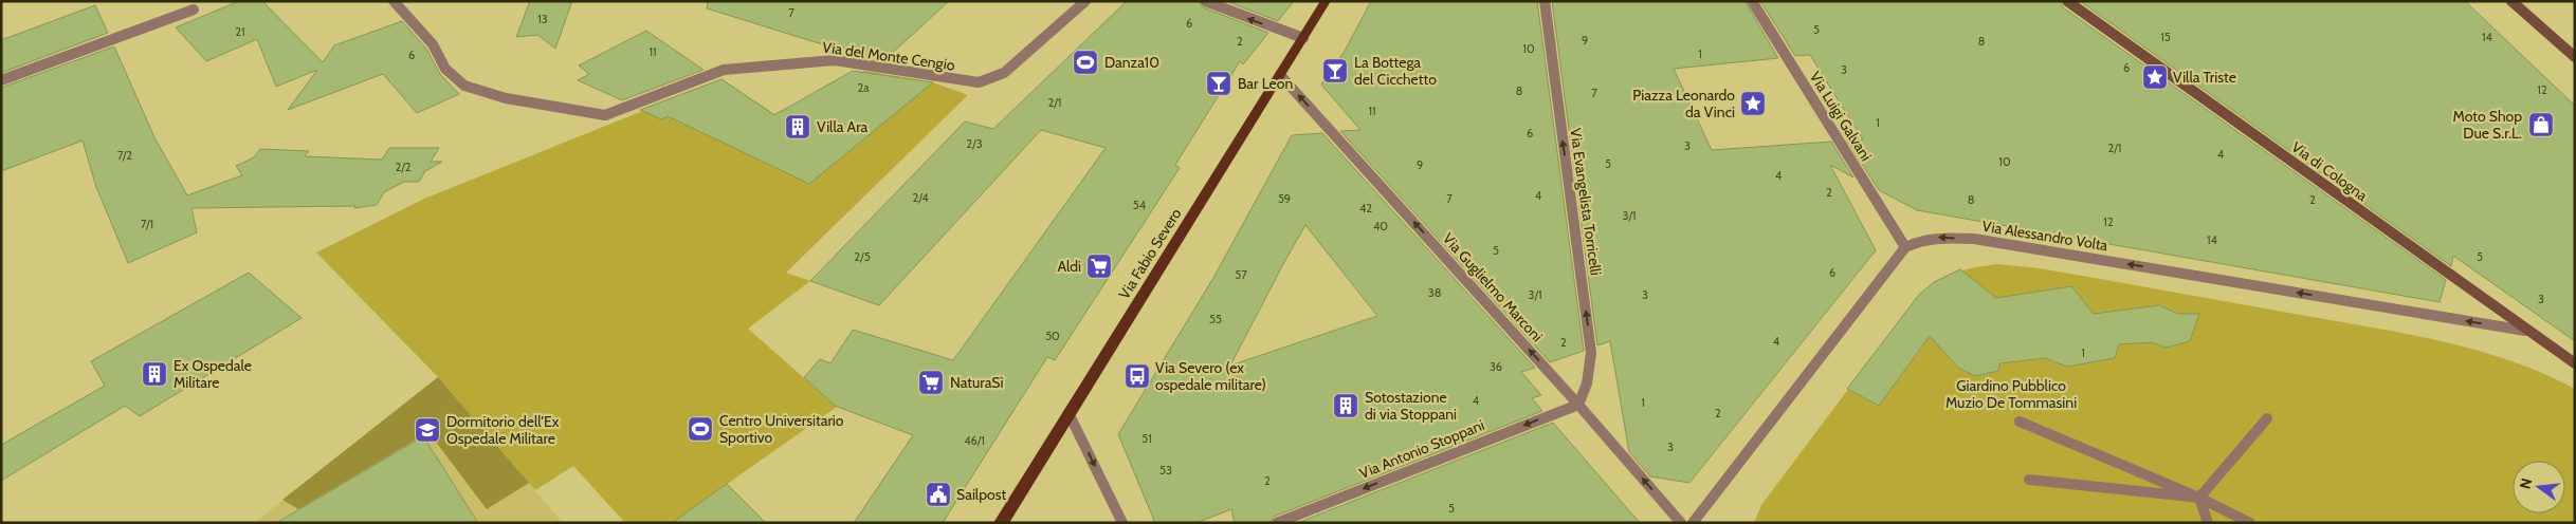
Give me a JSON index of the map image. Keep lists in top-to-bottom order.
{
  "streets": {
    "main road": ["Via di Cologna", "Via Fabio Severo"],
    "street": [
      "Via del Monte Cengio",
      "Via Luigi Galvani",
      "Via Evangelista Torricelli",
      "Via Alessandro Volta",
      "Via Guglielmo Marconi",
      "Via Antonio Stoppani"
    ]
  },
  "crossings": [
    ["Via Luigi Galvani", "Via Alessandro Volta"],
    ["Via di Cologna", "Via Alessandro Volta"],
    ["Via Evangelista Torricelli", "Via Guglielmo Marconi"],
    ["Via Evangelista Torricelli", "Via Antonio Stoppani"],
    ["Via Fabio Severo", "Via Guglielmo Marconi"],
    ["Via Guglielmo Marconi", "Via Antonio Stoppani"]
  ],
  "one_way": [
    "Via Evangelista Torricelli",
    "Via Alessandro Volta",
    "Via Guglielmo Marconi",
    "Via Antonio Stoppani"
  ],
  "parks": ["Giardino Pubblico Muzio De Tommasini"],
  "places": {
    "sports": ["Danza10", "Centro Universitario Sportivo"],
    "bar": ["La Bottega del Cicchetto", "Bar Leon"],
    "place": ["Villa Triste", "Piazza Leonardo da Vinci"],
    "shop": ["Moto Shop Due S.r.L."],
    "building": ["Villa Ara", "Ex Ospedale Militare", "Sotostazione di via Stoppani"],
    "supermarket": ["Aldi", "NaturaSì"],
    "bus stop": ["Via Severo (ex ospedale militare)"],
    "school or university": ["Dormitorio dell'Ex Ospedale Militare"],
    "public building": ["Sailpost"]
  },
  "house_numbers": [
    "7",
    "13",
    "6",
    "5",
    "21",
    "15",
    "14",
    "9",
    "2",
    "8",
    "10",
    "11",
    "1",
    "6",
    "6",
    "3",
    "2a",
    "12",
    "8",
    "7",
    "2/1",
    "11",
    "1",
    "6",
    "2/3",
    "3",
    "2/1",
    "4",
    "7/2",
    "10",
    "5",
    "9",
    "2/2",
    "4",
    "2",
    "4",
    "2/4",
    "59",
    "7",
    "8",
    "2",
    "54",
    "42",
    "3/1",
    "12",
    "7/1",
    "40",
    "14",
    "5",
    "2/5",
    "5",
    "6",
    "57",
    "38",
    "3/1",
    "3",
    "3",
    "55",
    "50",
    "4",
    "2",
    "1",
    "36",
    "4",
    "1",
    "2",
    "51",
    "46/1",
    "3",
    "53",
    "2",
    "5"
  ],
  "north": "left"
}
